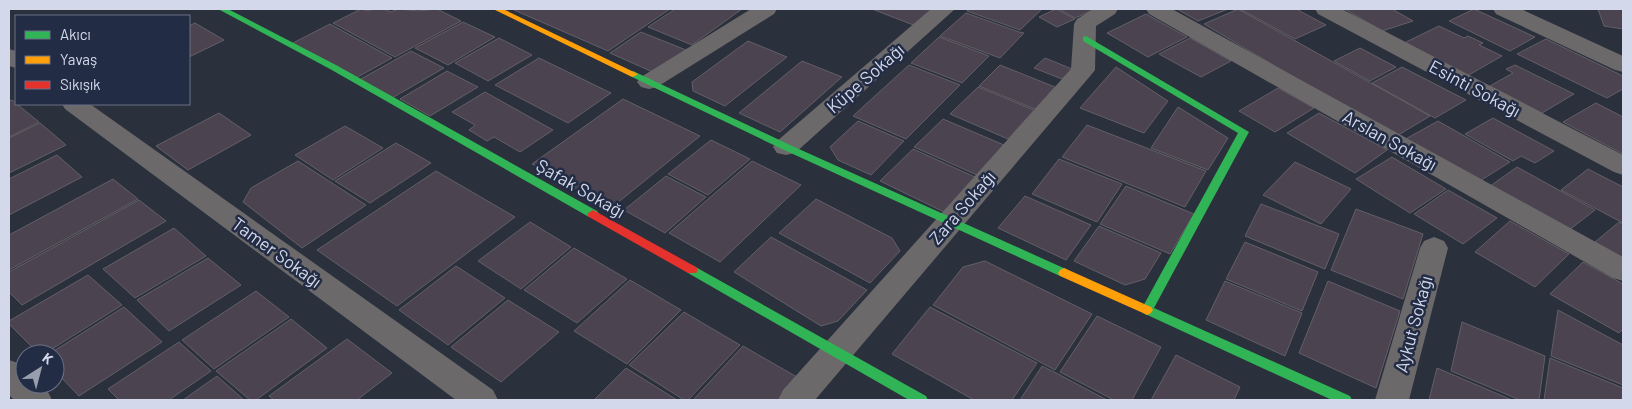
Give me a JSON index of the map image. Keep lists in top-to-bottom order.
{
  "streets": {
    "street": [
      "Küpe Sokağı",
      "Esinti Sokağı",
      "Arslan Sokağı",
      "Şafak Sokağı",
      "Zara Sokağı",
      "Tamer Sokağı",
      "Aykut Sokağı"
    ]
  },
  "crossings": [
    ["Şafak Sokağı", "Zara Sokağı"]
  ],
  "legend": ["Akıcı", "Yavaş", "Sıkışık"],
  "north": "top right"
}
